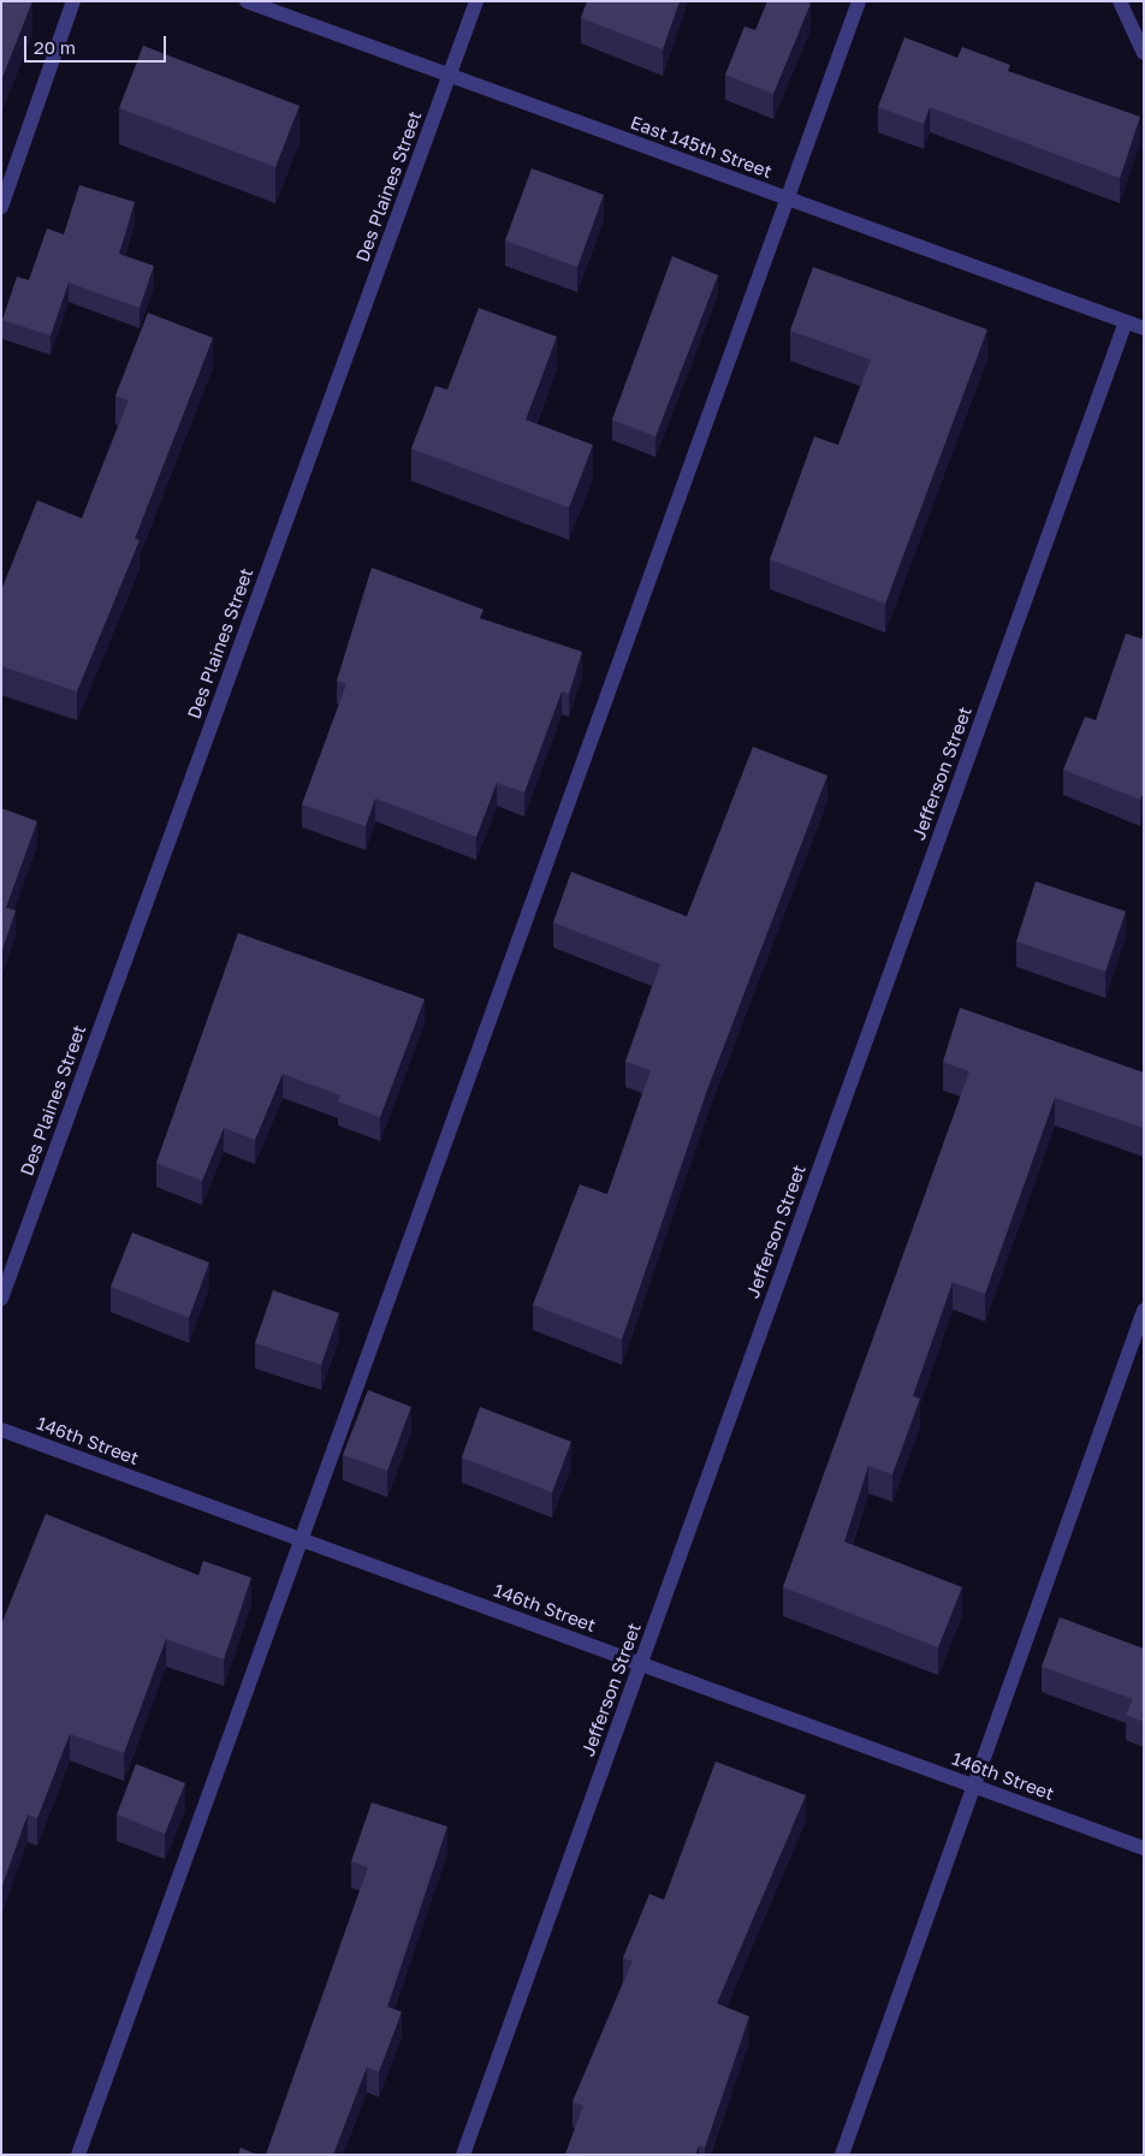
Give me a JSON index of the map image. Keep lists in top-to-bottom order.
{
  "streets": {
    "street": [
      "East 145th Street",
      "Des Plaines Street",
      "Jefferson Street",
      "146th Street"
    ]
  },
  "crossings": [
    ["East 145th Street", "Des Plaines Street"],
    ["East 145th Street", "Jefferson Street"],
    ["Jefferson Street", "146th Street"]
  ],
  "scale_bar": "20 m"
}
